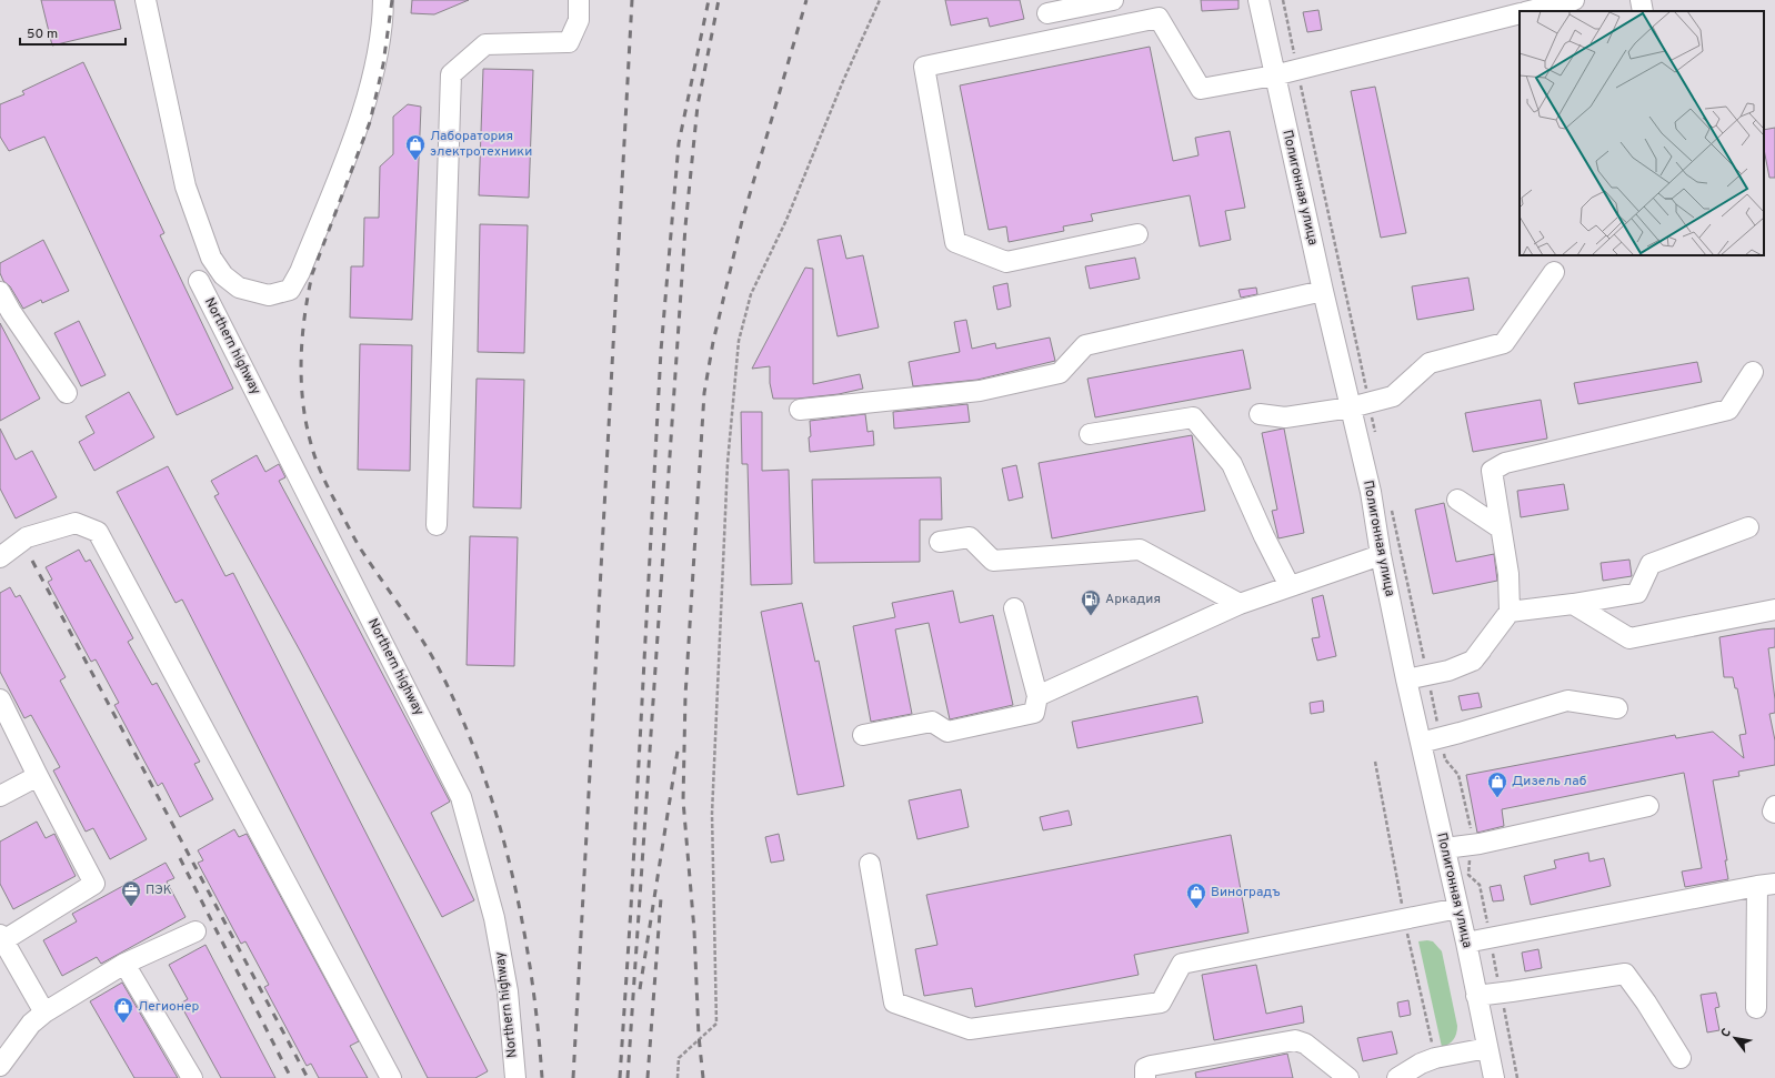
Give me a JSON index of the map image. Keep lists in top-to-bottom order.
{
  "streets": {
    "lane": ["Полигонная улица", "Northern highway"]
  },
  "places": {
    "shop": [
      "Лаборатория электротехники",
      "Дизель лаб",
      "Виноградъ",
      "Легионер"
    ],
    "fuel station": ["Аркадия"],
    "office": ["ПЭК"]
  },
  "scale_bar": "50 m",
  "north": "top left"
}
